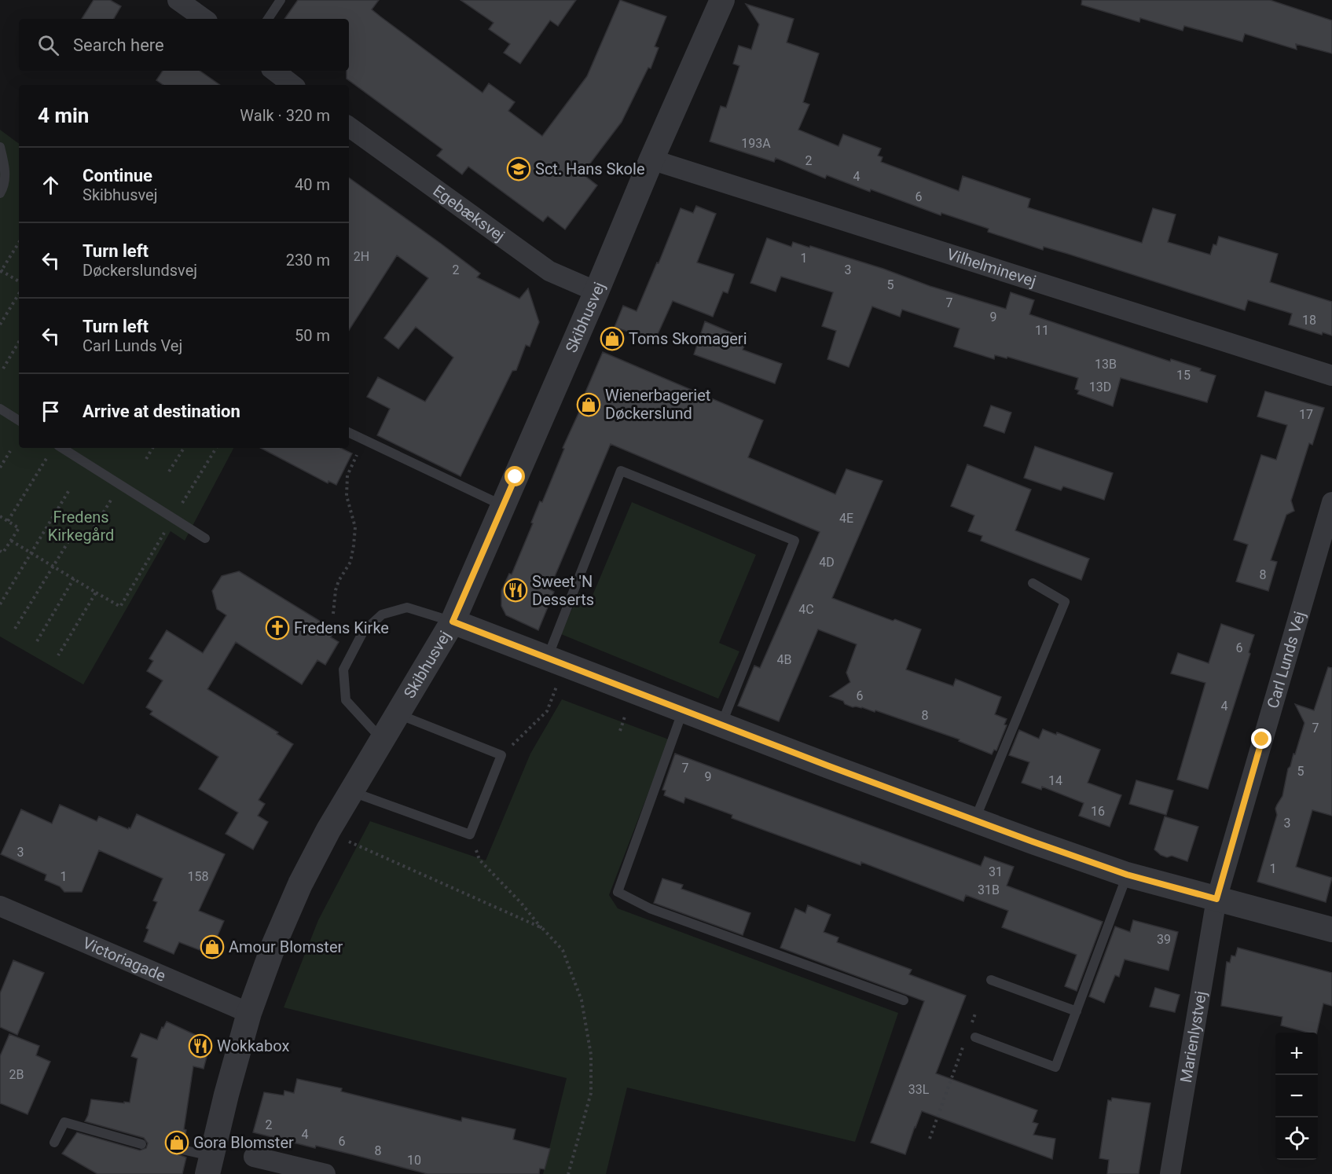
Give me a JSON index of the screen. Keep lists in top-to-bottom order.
{
  "streets": {
    "street": [
      "Egebæksvej",
      "Vilhelminevej",
      "Skibhusvej",
      "Carl Lunds Vej",
      "Victoriagade",
      "Marienlystvej"
    ]
  },
  "crossings": [
    ["Egebæksvej", "Skibhusvej"],
    ["Vilhelminevej", "Skibhusvej"],
    ["Skibhusvej", "Victoriagade"],
    ["Carl Lunds Vej", "Marienlystvej"]
  ],
  "parks": ["Fredens Kirkegård"],
  "places": {
    "school or university": ["Sct. Hans Skole"],
    "shop": [
      "Toms Skomageri",
      "Wienerbageriet Døckerslund",
      "Amour Blomster",
      "Gora Blomster"
    ],
    "restaurant": ["Sweet 'N Desserts", "Wokkabox"],
    "church": ["Fredens Kirke"]
  },
  "house_numbers": [
    "193A",
    "2",
    "4",
    "6",
    "2H",
    "1",
    "2",
    "3",
    "5",
    "7",
    "9",
    "18",
    "11",
    "13B",
    "15",
    "13D",
    "17",
    "4E",
    "4D",
    "8",
    "4C",
    "6",
    "4B",
    "6",
    "4",
    "8",
    "7",
    "7",
    "5",
    "9",
    "14",
    "16",
    "3",
    "3",
    "1",
    "31",
    "1",
    "158",
    "31B",
    "39",
    "2B",
    "33L",
    "2",
    "4",
    "6",
    "8",
    "10"
  ],
  "page": {
    "search": "Search here",
    "heading": ["4 min", "Walk · 320 m"],
    "list": [
      ["Continue", "Skibhusvej", "40 m"],
      ["Turn left", "Døckerslundsvej", "230 m"],
      ["Turn left", "Carl Lunds Vej", "50 m"],
      "Arrive at destination"
    ],
    "map_buttons": ["+", "−"]
  }
}
